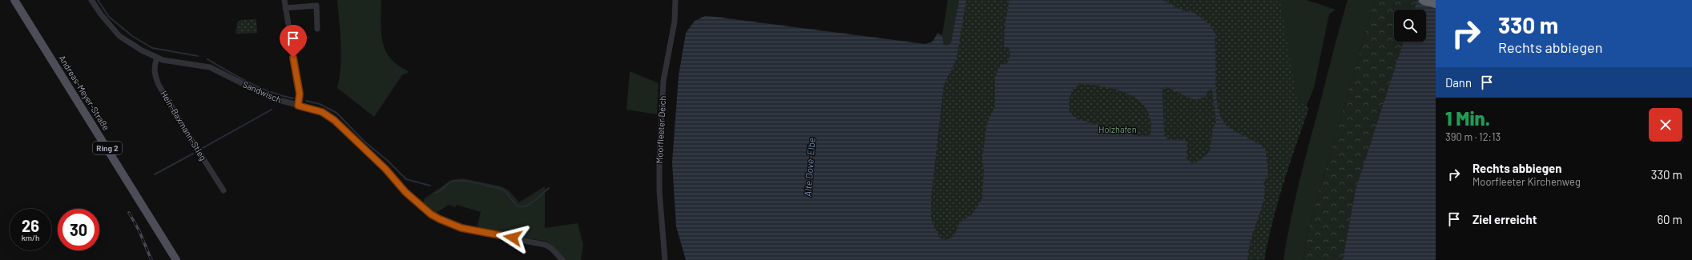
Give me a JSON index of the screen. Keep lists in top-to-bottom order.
{
  "streets": {
    "main road": ["Andreas-Meyer-Straße", "Ring 2"],
    "street": ["Sandwisch", "Hein-Baxmann-Stieg", "Moorfleeter Deich"]
  },
  "crossings": [
    ["Sandwisch", "Hein-Baxmann-Stieg"]
  ],
  "water": ["Alte Dove-Elbe"],
  "parks": ["Holzhafen"],
  "page": {
    "turn": ["330 m", "Rechts abbiegen"],
    "then": "Dann",
    "heading": ["1 Min.", "390 m · 12:13"],
    "list": [
      {
        "name": "Rechts abbiegen",
        "note": "Moorfleeter Kirchenweg",
        "value": "330 m"
      },
      {
        "name": "Ziel erreicht",
        "value": "60 m"
      }
    ],
    "speed": "26 km/h",
    "limit": "30"
  }
}
